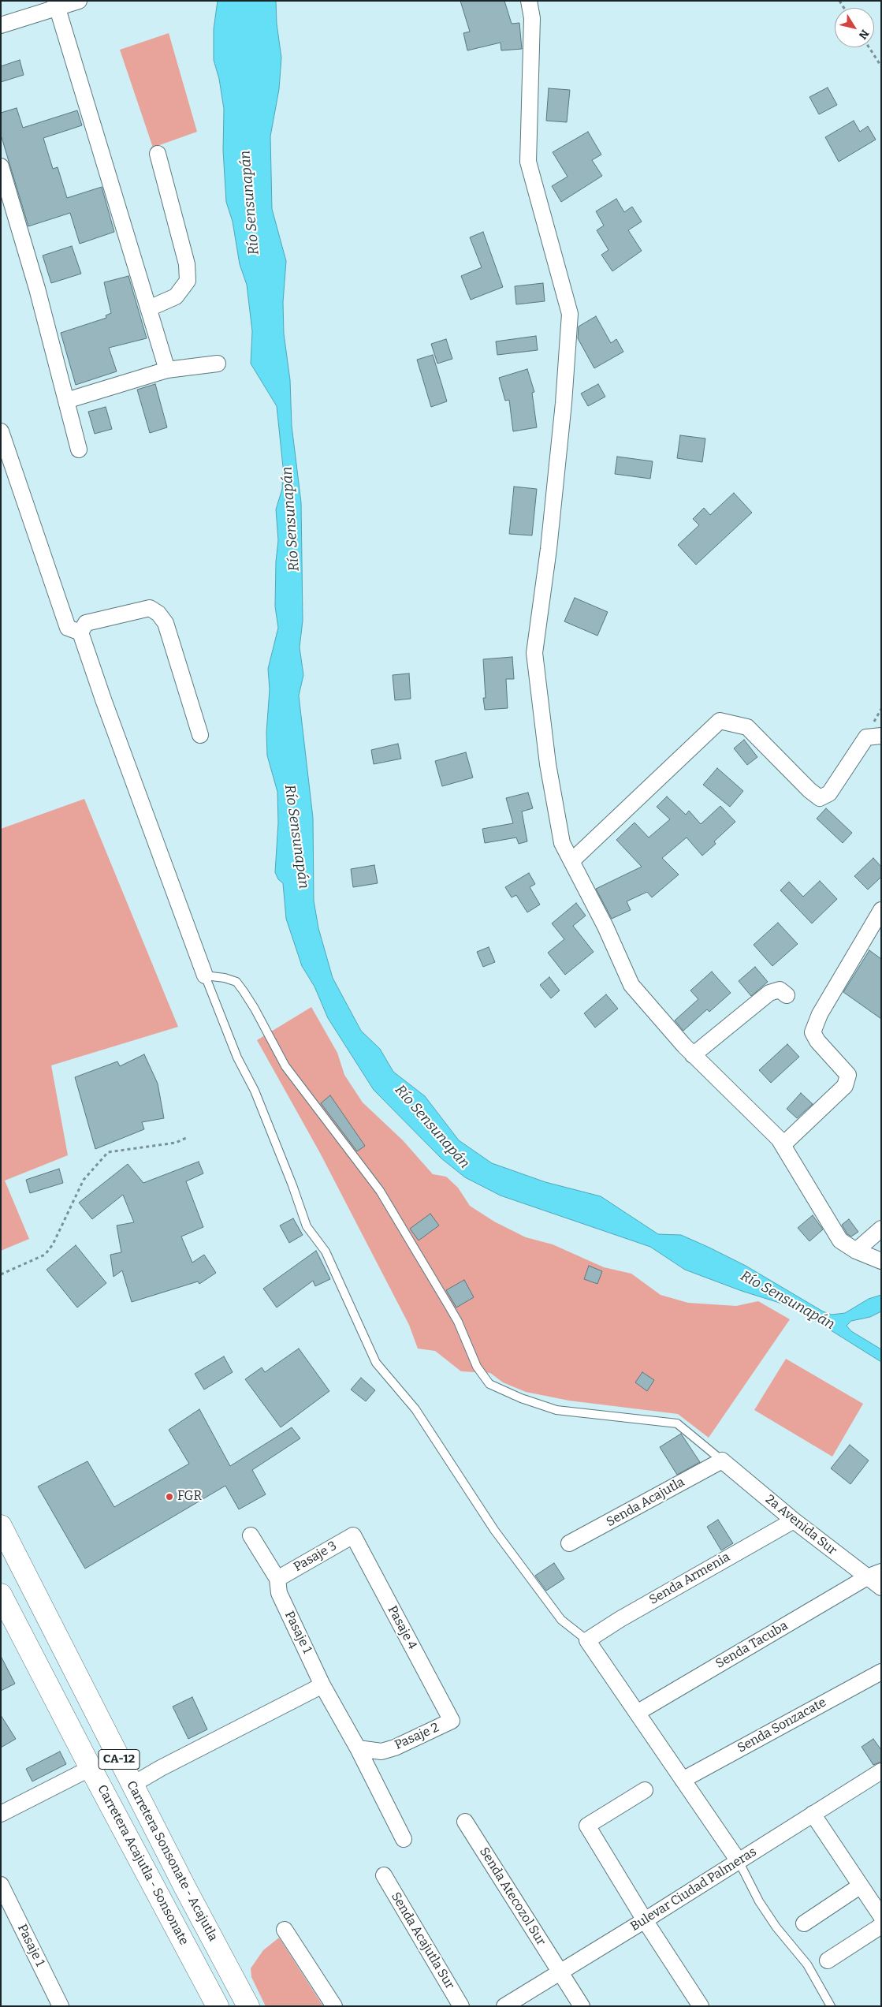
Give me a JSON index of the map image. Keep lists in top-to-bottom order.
{
  "streets": {
    "highway": ["CA-12", "Carretera Sonsonate - Acajutla", "Carretera Acajutla - Sonsonate"],
    "street": [
      "Senda Acajutla",
      "2a Avenida Sur",
      "Pasaje 3",
      "Senda Armenia",
      "Pasaje 4",
      "Pasaje 1",
      "Senda Tacuba",
      "Senda Sonzacate",
      "Pasaje 2",
      "Bulevar Ciudad Palmeras",
      "Senda Atecozol Sur",
      "Senda Acajutla Sur"
    ]
  },
  "crossings": [
    ["Senda Acajutla", "2a Avenida Sur"],
    ["2a Avenida Sur", "Senda Armenia"],
    ["2a Avenida Sur", "Senda Tacuba"],
    ["Pasaje 3", "Pasaje 4"],
    ["Pasaje 3", "Pasaje 1"],
    ["Pasaje 4", "Pasaje 2"],
    ["Pasaje 1", "Pasaje 2"],
    ["Bulevar Ciudad Palmeras", "Senda Atecozol Sur"]
  ],
  "water": ["Río Sensunapán"],
  "places": ["FGR"],
  "north": "bottom right"
}
